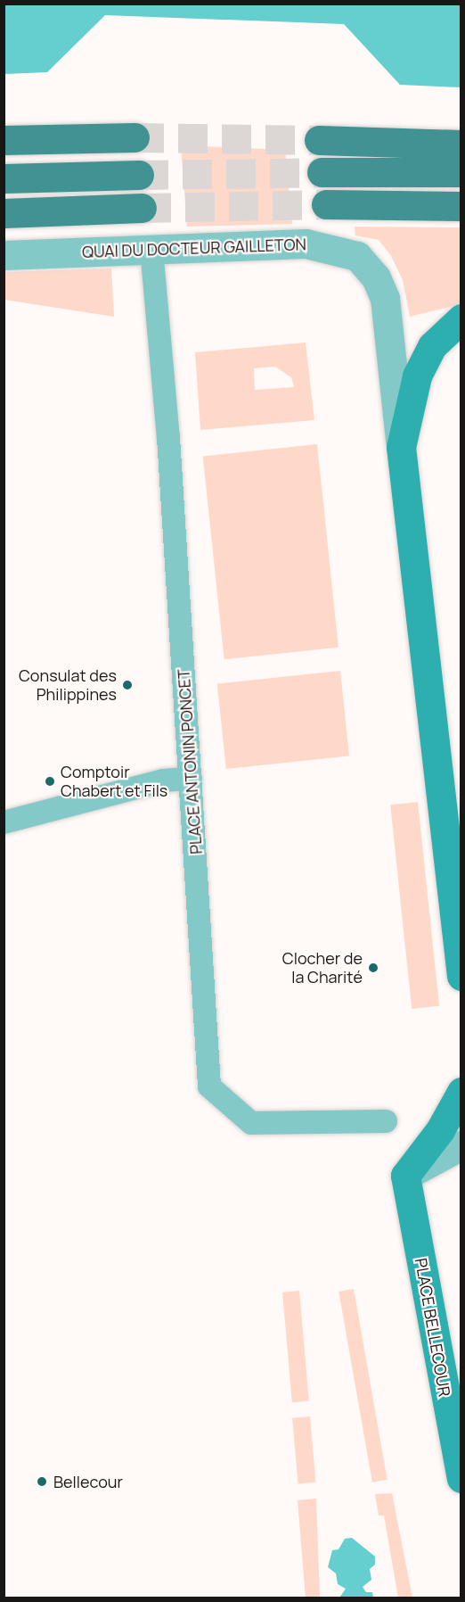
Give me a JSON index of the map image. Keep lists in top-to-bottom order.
{
  "streets": {
    "main road": ["PLACE BELLECOUR"],
    "street": ["QUAI DU DOCTEUR GAILLETON", "PLACE ANTONIN PONCET"]
  },
  "crossings": [
    ["QUAI DU DOCTEUR GAILLETON", "PLACE ANTONIN PONCET"]
  ],
  "places": [
    "Consulat des Philippines",
    "Comptoir Chabert et Fils",
    "Clocher de la Charité",
    "Bellecour"
  ]
}
